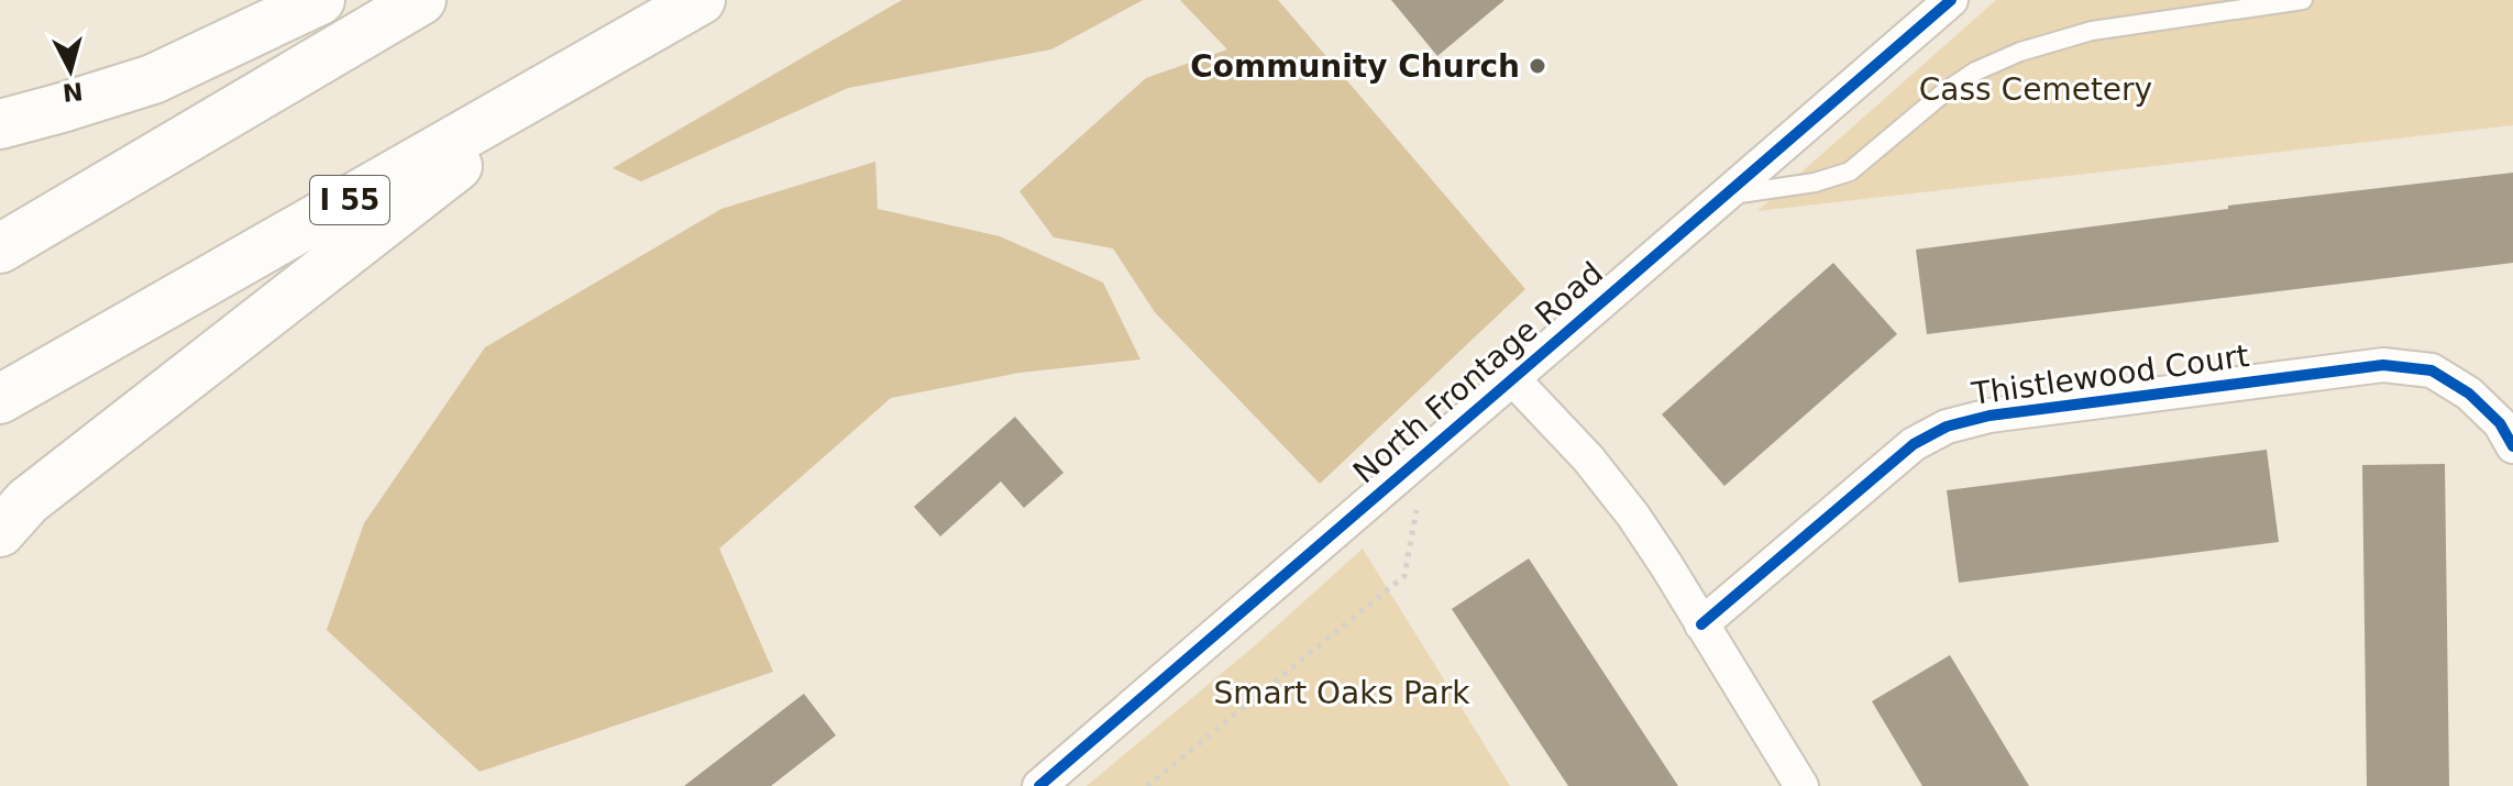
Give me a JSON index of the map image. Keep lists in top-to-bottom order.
{
  "streets": {
    "highway": ["I 55"],
    "street": ["North Frontage Road", "Thistlewood Court"]
  },
  "parks": ["Cass Cemetery", "Smart Oaks Park"],
  "places": ["Community Church"],
  "north": "bottom"
}
